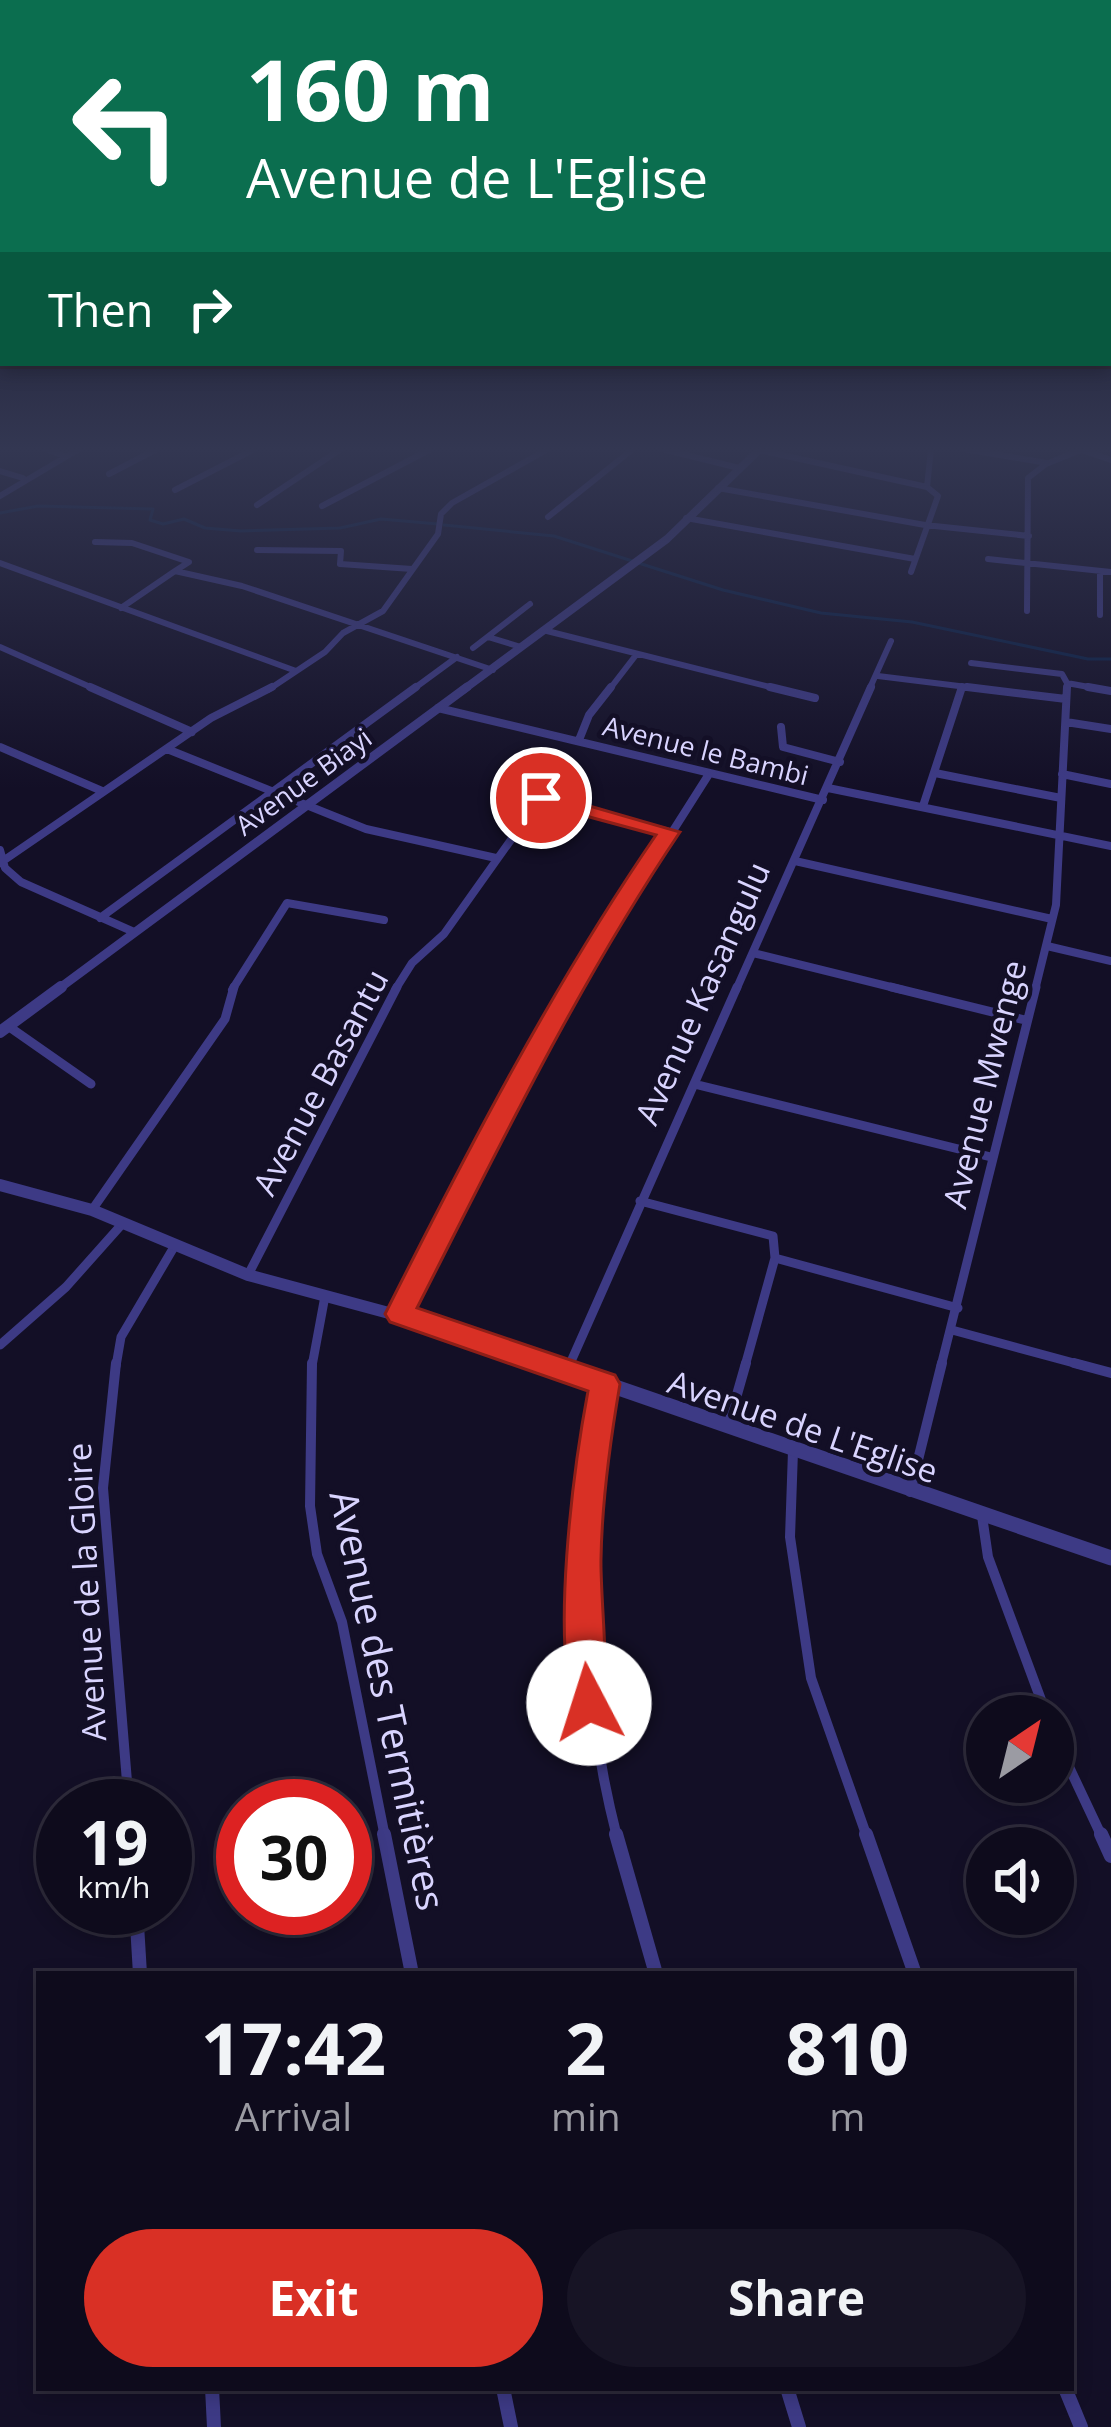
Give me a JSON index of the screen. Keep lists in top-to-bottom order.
{
  "streets": {
    "street": [
      "Avenue le Bambi",
      "Avenue Biayi",
      "Avenue Kasangulu",
      "Avenue Basantu",
      "Avenue Mwenge",
      "Avenue de L'Eglise",
      "Avenue de la Gloire",
      "Avenue des Termitières"
    ]
  },
  "crossings": [
    ["Avenue le Bambi", "Avenue Biayi"],
    ["Avenue le Bambi", "Avenue Kasangulu"],
    ["Avenue Kasangulu", "Avenue de L'Eglise"],
    ["Avenue Basantu", "Avenue de L'Eglise"],
    ["Avenue Mwenge", "Avenue de L'Eglise"],
    ["Avenue de L'Eglise", "Avenue de la Gloire"],
    ["Avenue de L'Eglise", "Avenue des Termitières"]
  ],
  "north": "top right",
  "page": {
    "turn": ["160 m", "Avenue de L'Eglise"],
    "then": "Then",
    "speed": "19 km/h",
    "limit": "30",
    "eta": [
      "17:42",
      "Arrival",
      "2",
      "min",
      "810",
      "m"
    ],
    "buttons": ["Exit", "Share"]
  }
}
